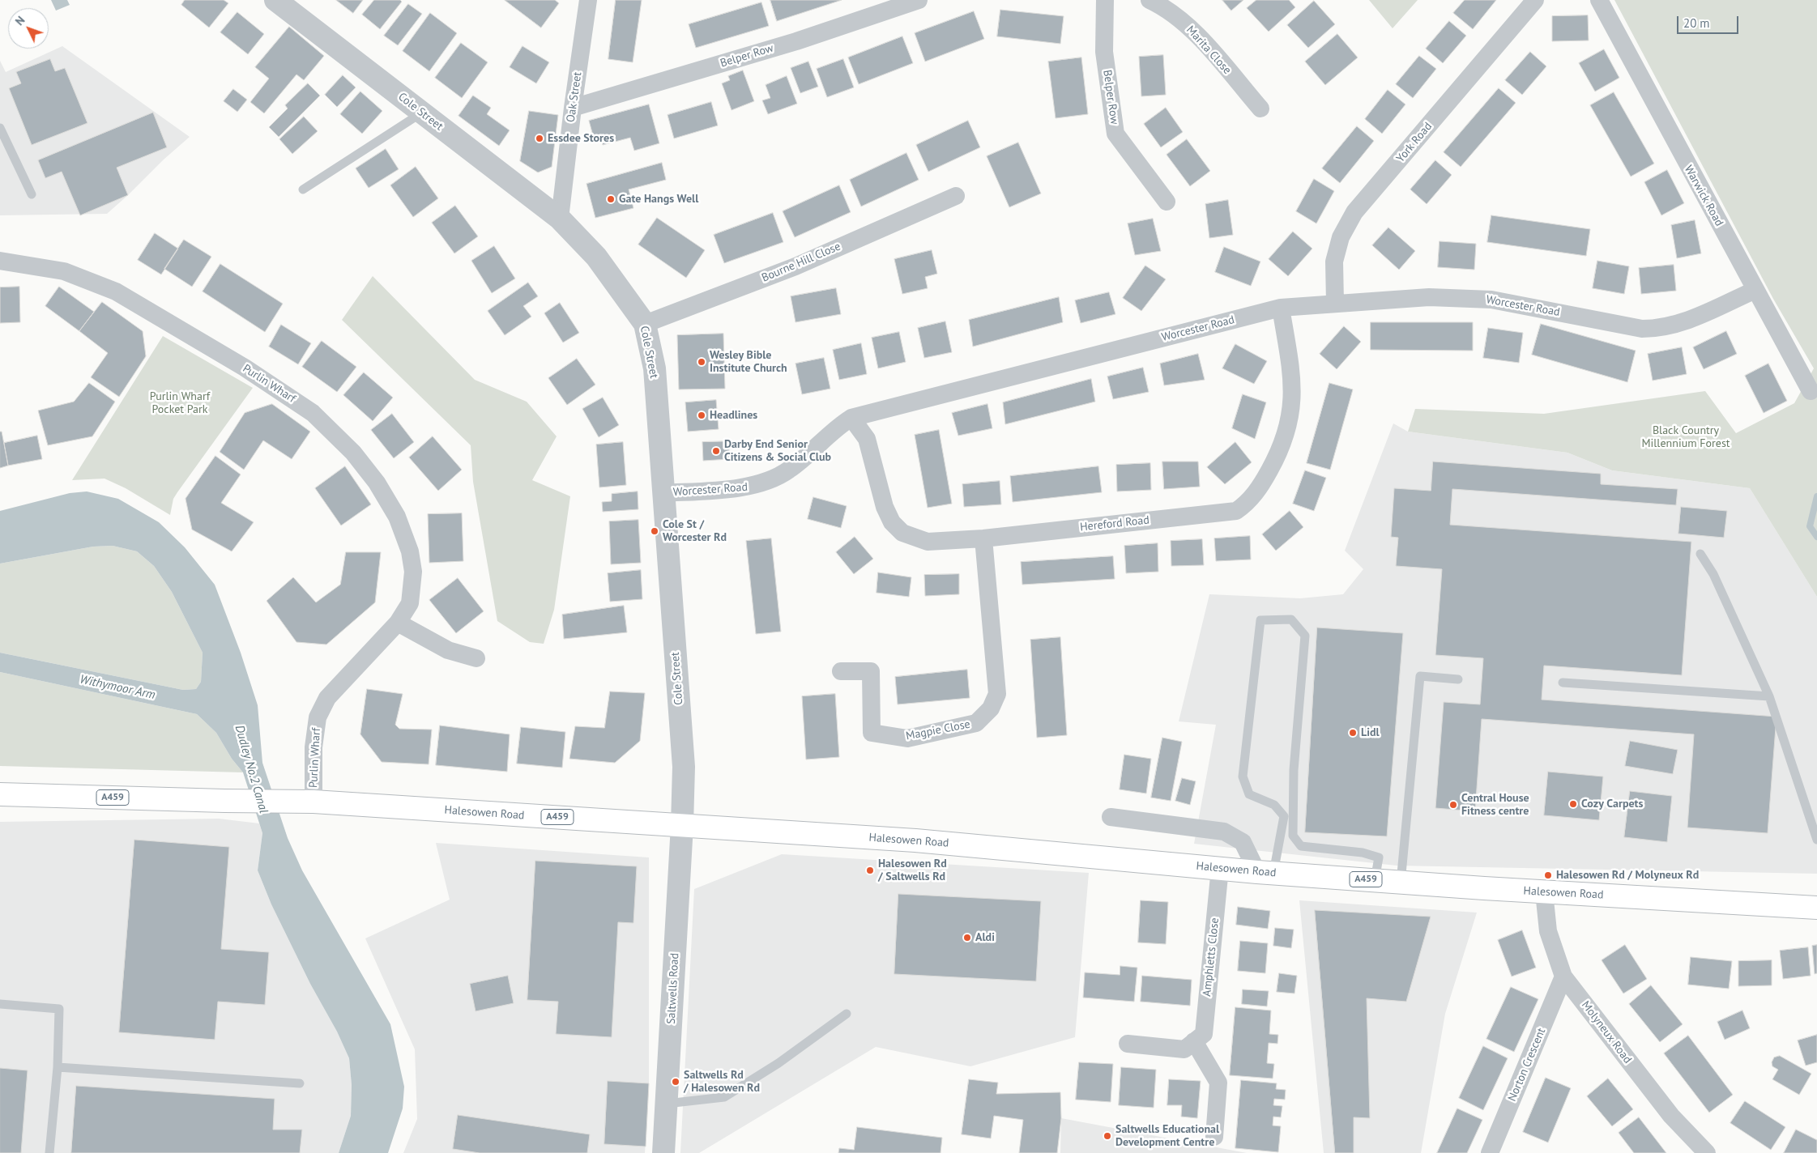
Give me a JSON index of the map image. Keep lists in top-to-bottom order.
{
  "streets": {
    "main road": ["A459", "Halesowen Road"],
    "street": [
      "Marita Close",
      "Belper Row",
      "Oak Street",
      "Cole Street",
      "York Road",
      "Warwick Road",
      "Bourne Hill Close",
      "Worcester Road",
      "Purlin Wharf",
      "Hereford Road",
      "Magpie Close",
      "Amphletts Close",
      "Saltwells Road",
      "Molyneux Road",
      "Norton Crescent"
    ]
  },
  "crossings": [
    ["Belper Row", "Oak Street"],
    ["Oak Street", "Cole Street"],
    ["Cole Street", "Bourne Hill Close"],
    ["Cole Street", "Worcester Road"],
    ["Cole Street", "Halesowen Road"],
    ["Cole Street", "Saltwells Road"],
    ["York Road", "Worcester Road"],
    ["Warwick Road", "Worcester Road"],
    ["Worcester Road", "Hereford Road"],
    ["Purlin Wharf", "Halesowen Road"],
    ["Hereford Road", "Magpie Close"],
    ["Halesowen Road", "Amphletts Close"],
    ["Halesowen Road", "Saltwells Road"],
    ["Halesowen Road", "Molyneux Road"],
    ["Molyneux Road", "Norton Crescent"]
  ],
  "water": ["Withymoor Arm", "Dudley No.2 Canal"],
  "parks": ["Purlin Wharf Pocket Park", "Black Country Millennium Forest"],
  "places": [
    "Essdee Stores",
    "Gate Hangs Well",
    "Wesley Bible Institute Church",
    "Headlines",
    "Darby End Senior Citizens & Social Club",
    "Cole St / Worcester Rd",
    "Lidl",
    "Cozy Carpets",
    "Central House Fitness centre",
    "Halesowen Rd / Saltwells Rd",
    "Halesowen Rd / Molyneux Rd",
    "Aldi",
    "Saltwells Rd / Halesowen Rd",
    "Saltwells Educational Development Centre"
  ],
  "scale_bar": "20 m",
  "north": "top left"
}
